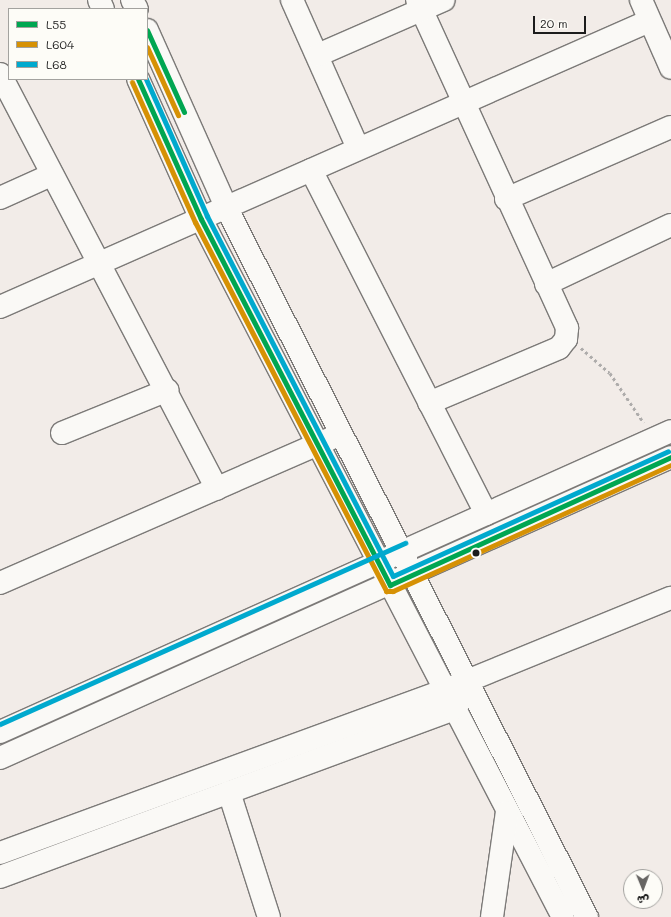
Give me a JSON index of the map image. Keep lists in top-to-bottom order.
{
  "lines": ["transit line L55", "transit line L604", "transit line L68"],
  "legend": ["L55", "L604", "L68"],
  "scale_bar": "20 m",
  "north": "bottom"
}
